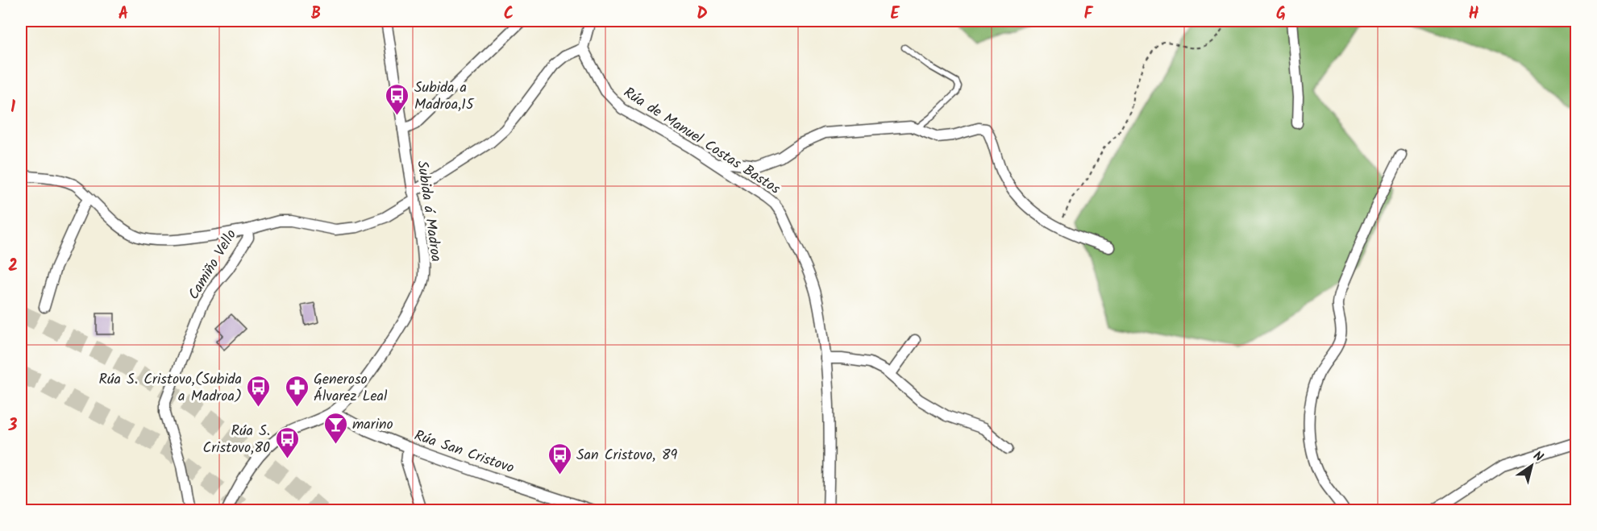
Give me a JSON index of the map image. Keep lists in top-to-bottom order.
{
  "streets": {
    "street": [
      "Rúa de Manuel Costas Bastos",
      "Subida á Madroa",
      "Camiño Vello",
      "Rúa San Cristovo"
    ]
  },
  "crossings": [
    ["Subida á Madroa", "Camiño Vello"],
    ["Subida á Madroa", "Rúa San Cristovo"]
  ],
  "places": {
    "bus stop": [
      "Subida a Madroa,15",
      "Rúa S. Cristovo,(Subida a Madroa)",
      "Rúa S. Cristovo,80",
      "San Cristovo, 89"
    ],
    "pharmacy": ["Generoso Álvarez Leal"],
    "bar": ["marino"]
  },
  "north": "top right",
  "grid": {
    "columns": [
      "A",
      "B",
      "C",
      "D",
      "E",
      "F",
      "G",
      "H"
    ],
    "rows": ["1", "2", "3"]
  }
}
